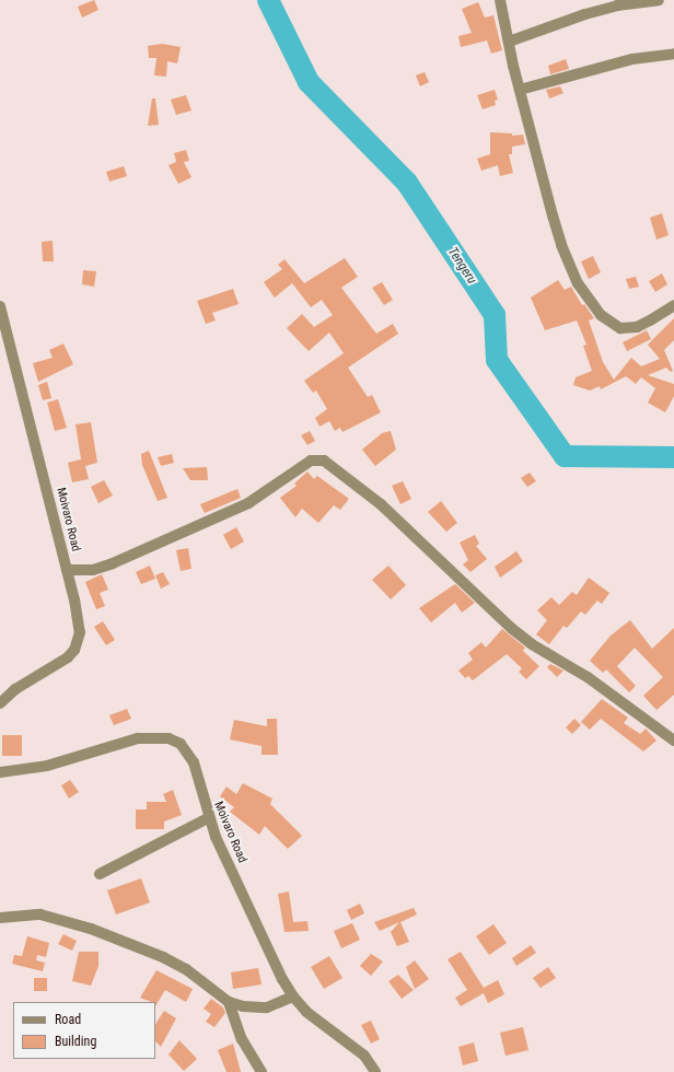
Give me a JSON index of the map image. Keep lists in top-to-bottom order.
{
  "streets": {
    "street": ["Moivaro Road"]
  },
  "water": ["Tengeru"],
  "legend": ["Road", "Building"]
}
